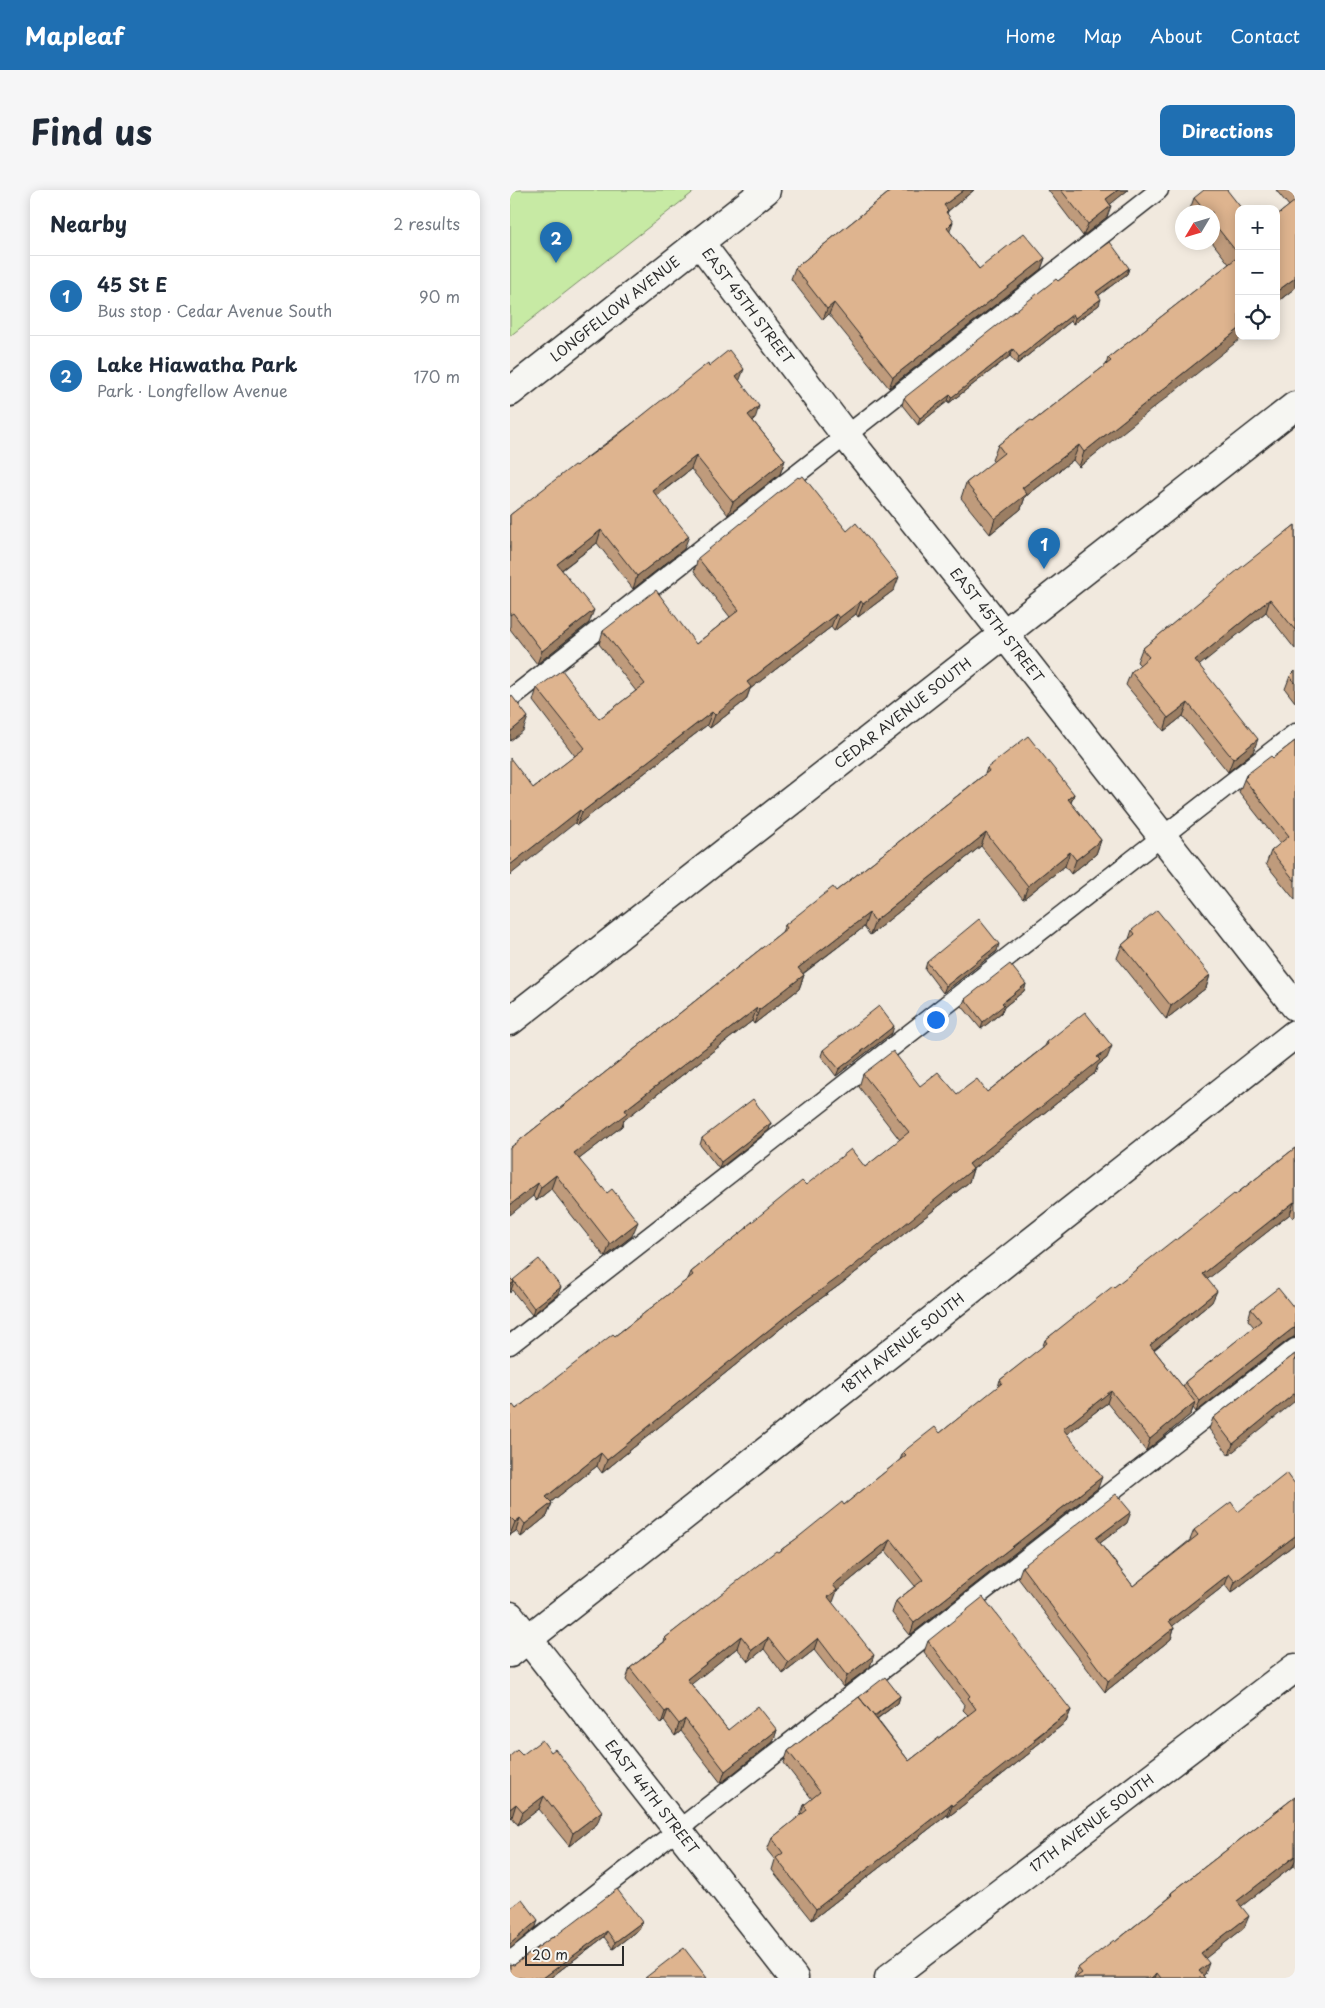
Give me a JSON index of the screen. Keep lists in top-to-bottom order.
{
  "streets": {
    "street": [
      "EAST 45TH STREET",
      "LONGFELLOW AVENUE",
      "CEDAR AVENUE SOUTH",
      "18TH AVENUE SOUTH",
      "EAST 44TH STREET",
      "17TH AVENUE SOUTH"
    ]
  },
  "crossings": [
    ["EAST 45TH STREET", "LONGFELLOW AVENUE"],
    ["EAST 45TH STREET", "CEDAR AVENUE SOUTH"],
    ["18TH AVENUE SOUTH", "EAST 44TH STREET"]
  ],
  "scale_bar": "20 m",
  "north": "bottom left",
  "page": {
    "header": "Mapleaf",
    "nav": [
      "Home",
      "Map",
      "About",
      "Contact"
    ],
    "title": "Find us",
    "buttons": "Directions",
    "heading": ["Nearby", "2 results"],
    "map_buttons": ["+", "−"],
    "pins": ["2", "1"],
    "list": [
      {
        "mark": "1",
        "name": "45 St E",
        "note": "Bus stop · Cedar Avenue South",
        "value": "90 m"
      },
      {
        "mark": "2",
        "name": "Lake Hiawatha Park",
        "note": "Park · Longfellow Avenue",
        "value": "170 m"
      }
    ],
    "scale": "20 m"
  }
}
